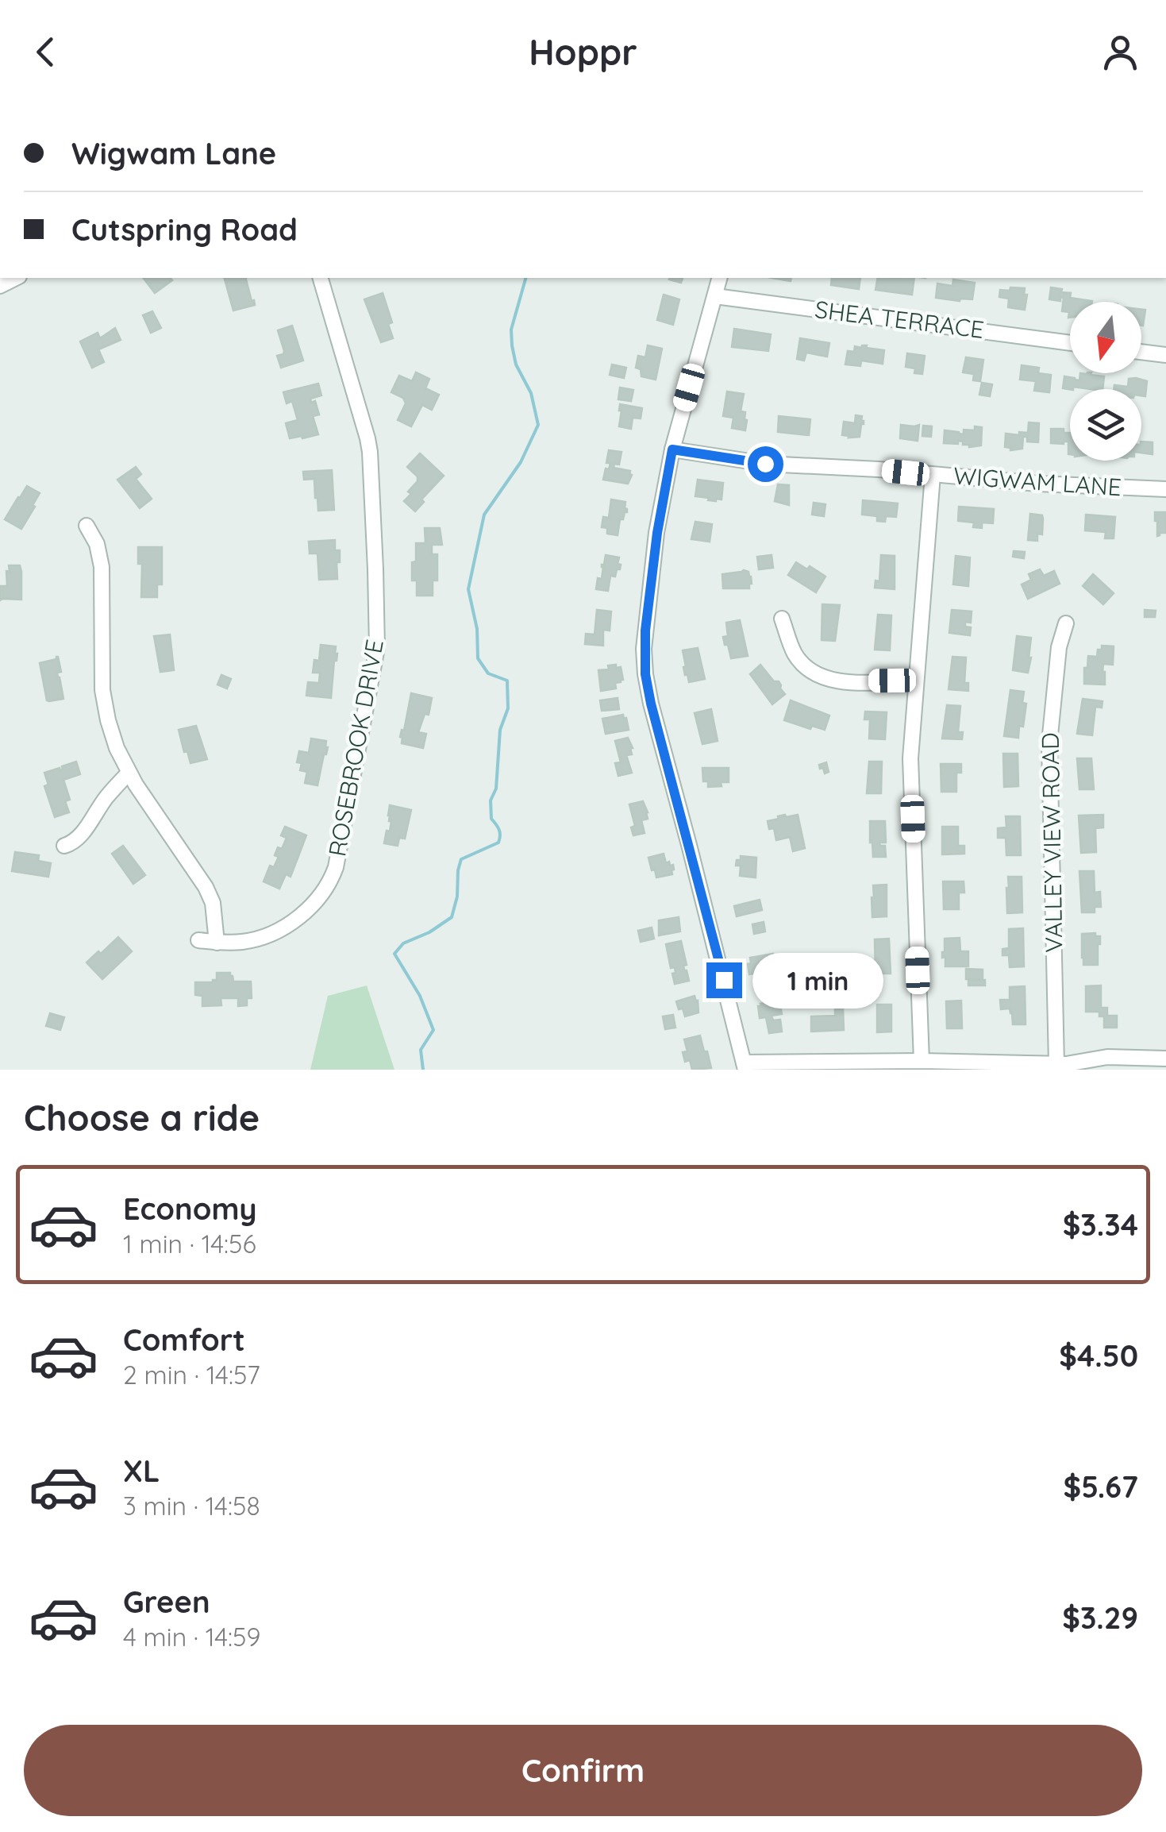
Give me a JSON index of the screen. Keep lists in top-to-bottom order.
{
  "streets": {
    "street": [
      "SHEA TERRACE",
      "WIGWAM LANE",
      "ROSEBROOK DRIVE",
      "VALLEY VIEW ROAD"
    ]
  },
  "north": "bottom",
  "page": {
    "header": "Hoppr",
    "banner": ["Wigwam Lane", "Cutspring Road"],
    "bubble": "1 min",
    "heading": "Choose a ride",
    "list": [
      {
        "name": "Economy",
        "note": "1 min · 14:56",
        "value": "$3.34"
      },
      {
        "name": "Comfort",
        "note": "2 min · 14:57",
        "value": "$4.50"
      },
      {
        "name": "XL",
        "note": "3 min · 14:58",
        "value": "$5.67"
      },
      {
        "name": "Green",
        "note": "4 min · 14:59",
        "value": "$3.29"
      }
    ],
    "buttons": "Confirm"
  }
}
